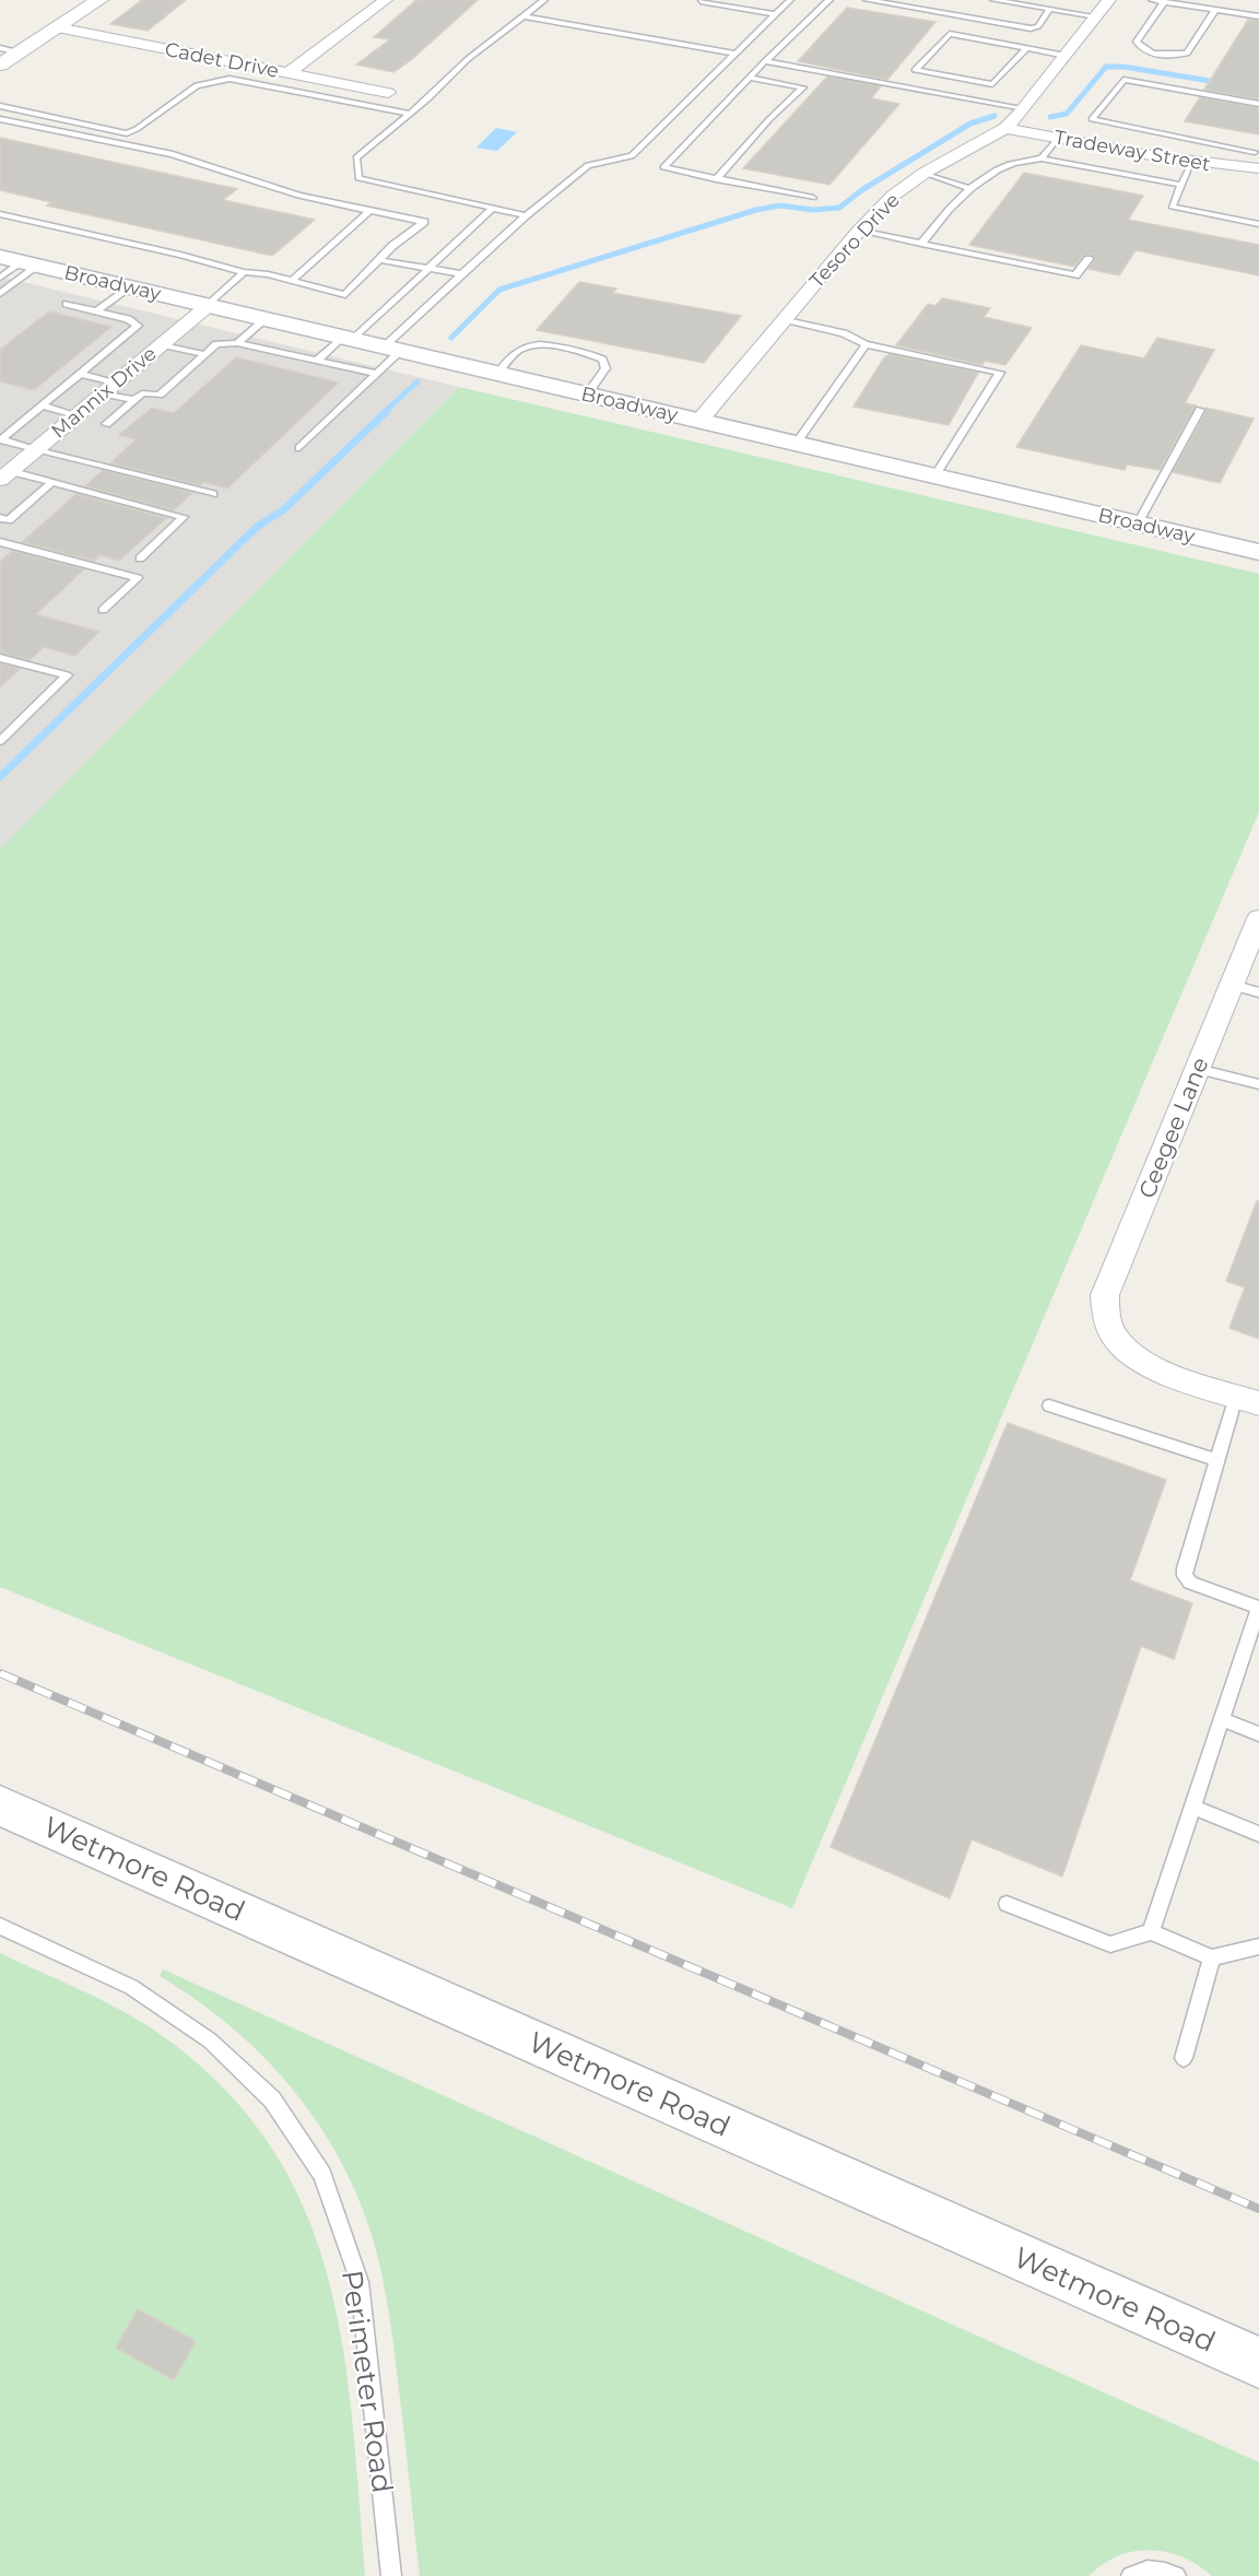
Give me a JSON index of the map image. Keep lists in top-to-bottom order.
{
  "streets": {
    "main road": ["Broadway", "Wetmore Road"],
    "street": [
      "Cadet Drive",
      "Tradeway Street",
      "Tesoro Drive",
      "Mannix Drive",
      "Ceegee Lane"
    ],
    "lane": ["Perimeter Road"]
  },
  "crossings": [
    ["Tradeway Street", "Tesoro Drive"],
    ["Tesoro Drive", "Broadway"],
    ["Broadway", "Mannix Drive"]
  ]
}
